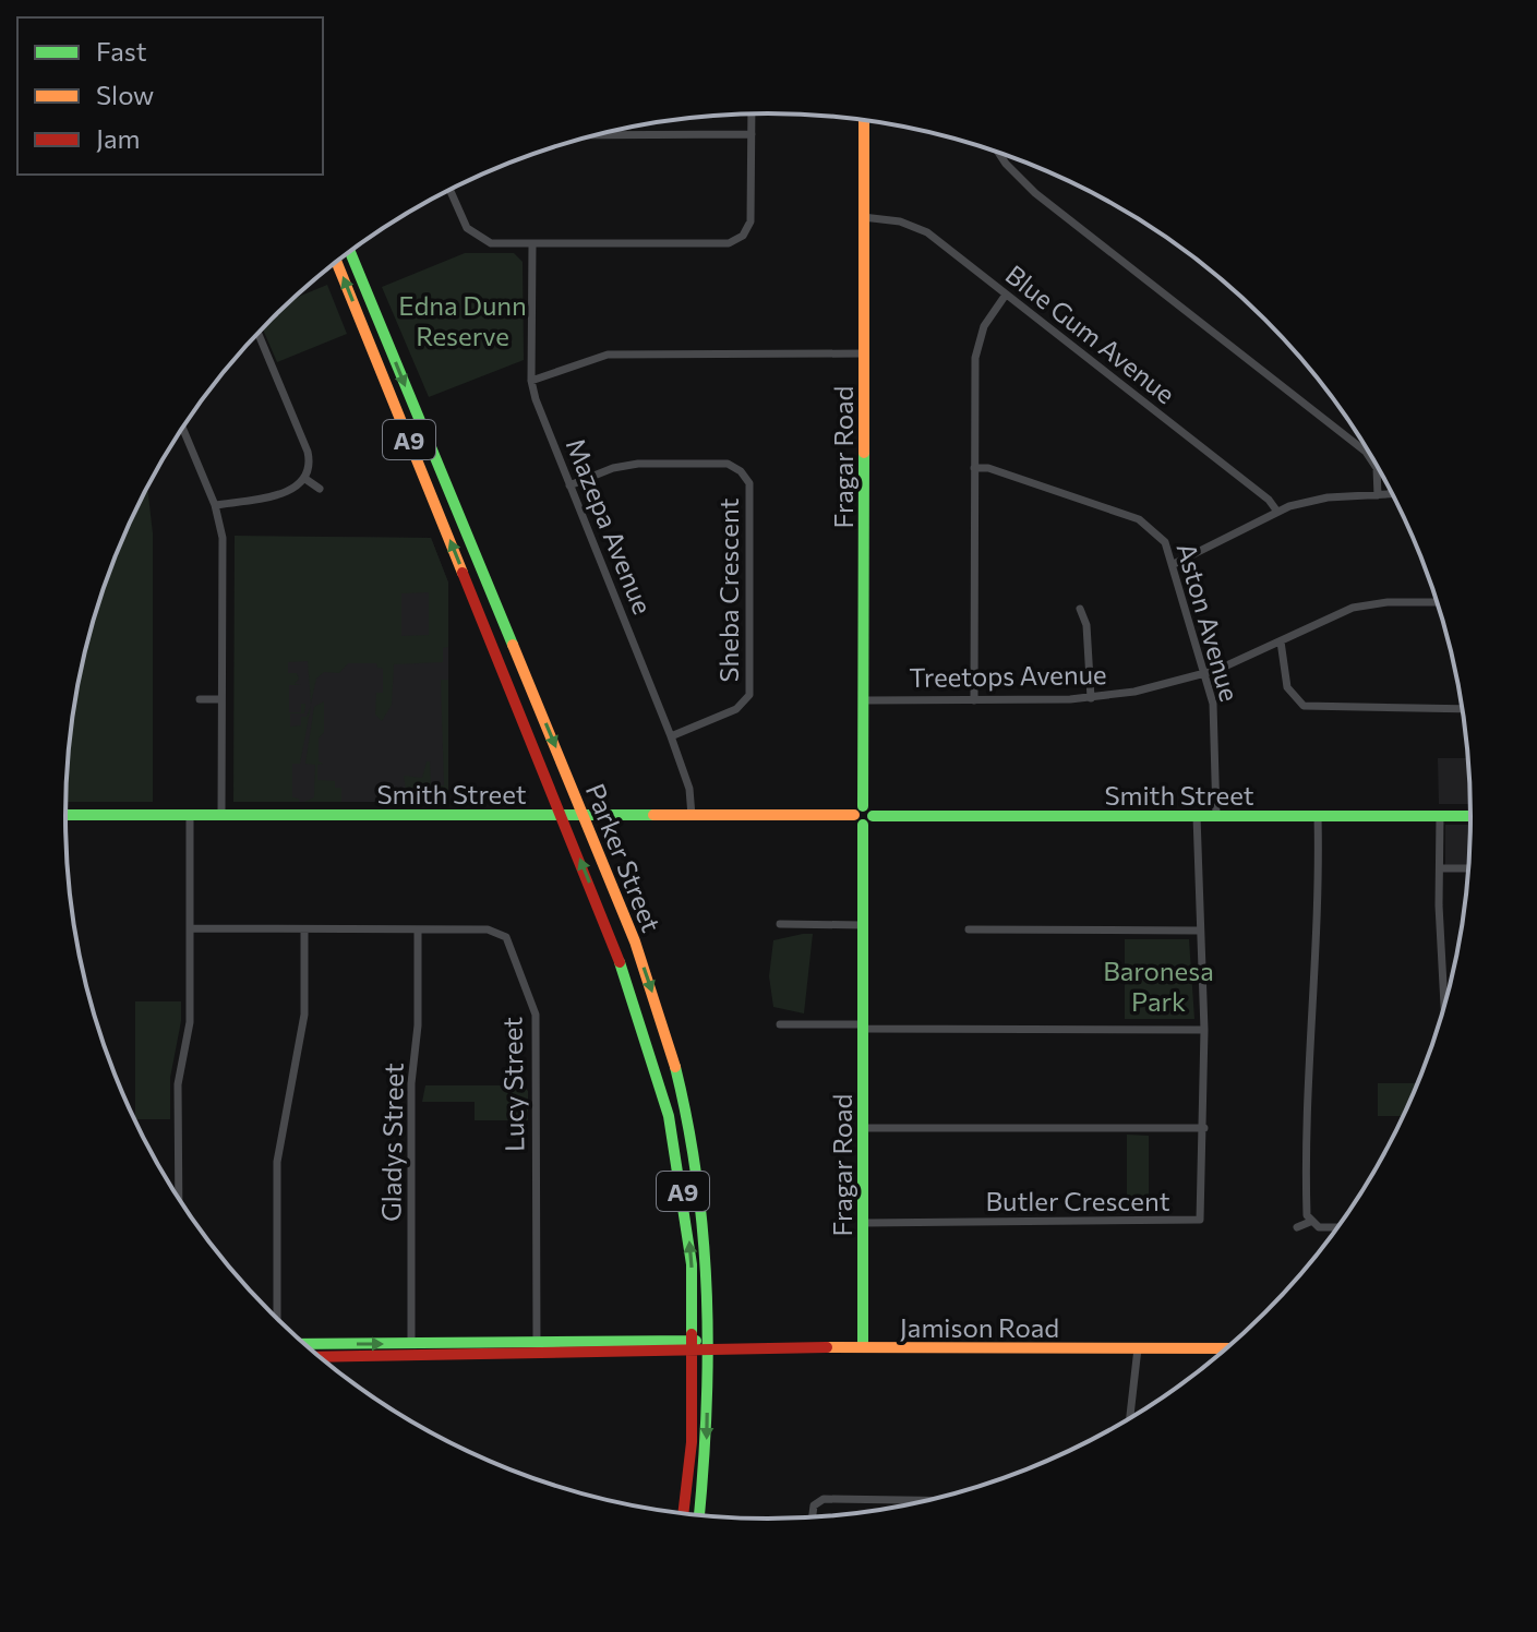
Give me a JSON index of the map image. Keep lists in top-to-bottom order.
{
  "streets": {
    "main road": [
      "A9",
      "Fragar Road",
      "Smith Street",
      "Parker Street",
      "Gladys Street",
      "Jamison Road"
    ],
    "street": [
      "Blue Gum Avenue",
      "Mazepa Avenue",
      "Sheba Crescent",
      "Aston Avenue",
      "Treetops Avenue",
      "Lucy Street",
      "Butler Crescent"
    ]
  },
  "crossings": [
    ["Blue Gum Avenue", "Fragar Road"],
    ["Fragar Road", "Treetops Avenue"],
    ["Fragar Road", "Smith Street"],
    ["Fragar Road", "Butler Crescent"],
    ["Fragar Road", "Jamison Road"],
    ["Mazepa Avenue", "Sheba Crescent"],
    ["Mazepa Avenue", "Smith Street"],
    ["Aston Avenue", "Treetops Avenue"],
    ["Aston Avenue", "Smith Street"],
    ["Smith Street", "Parker Street"],
    ["Smith Street", "Butler Crescent"],
    ["Parker Street", "Jamison Road"],
    ["Lucy Street", "Gladys Street"],
    ["Lucy Street", "Jamison Road"],
    ["Gladys Street", "Jamison Road"]
  ],
  "parks": ["Edna Dunn Reserve", "Baronesa Park"],
  "legend": ["Fast", "Slow", "Jam"]
}
